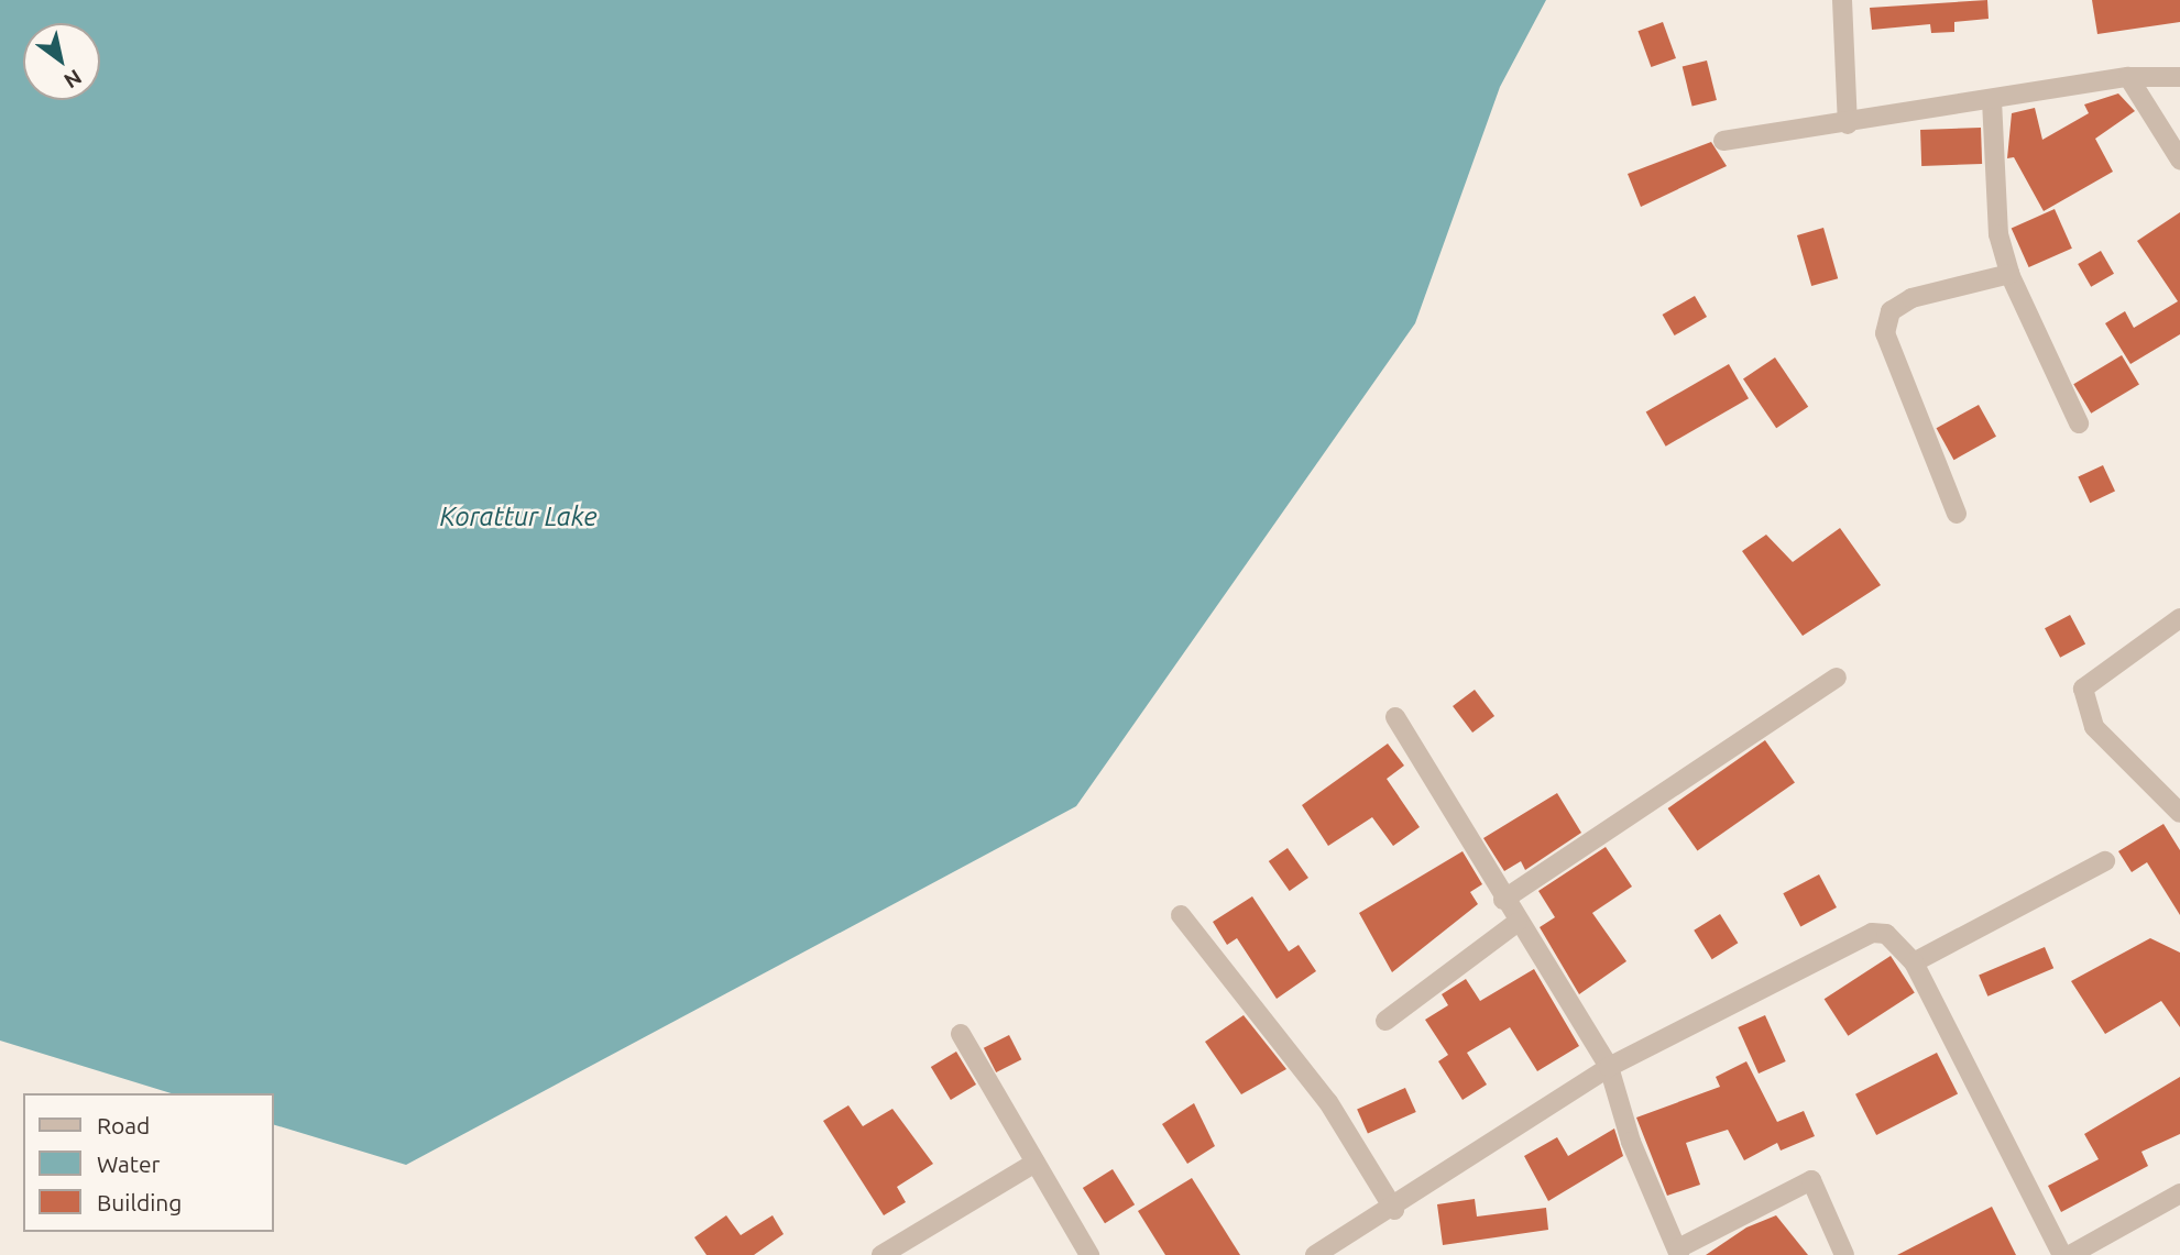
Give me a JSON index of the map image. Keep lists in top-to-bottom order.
{
  "water": ["Korattur Lake"],
  "legend": ["Road", "Water", "Building"],
  "north": "bottom right"
}
